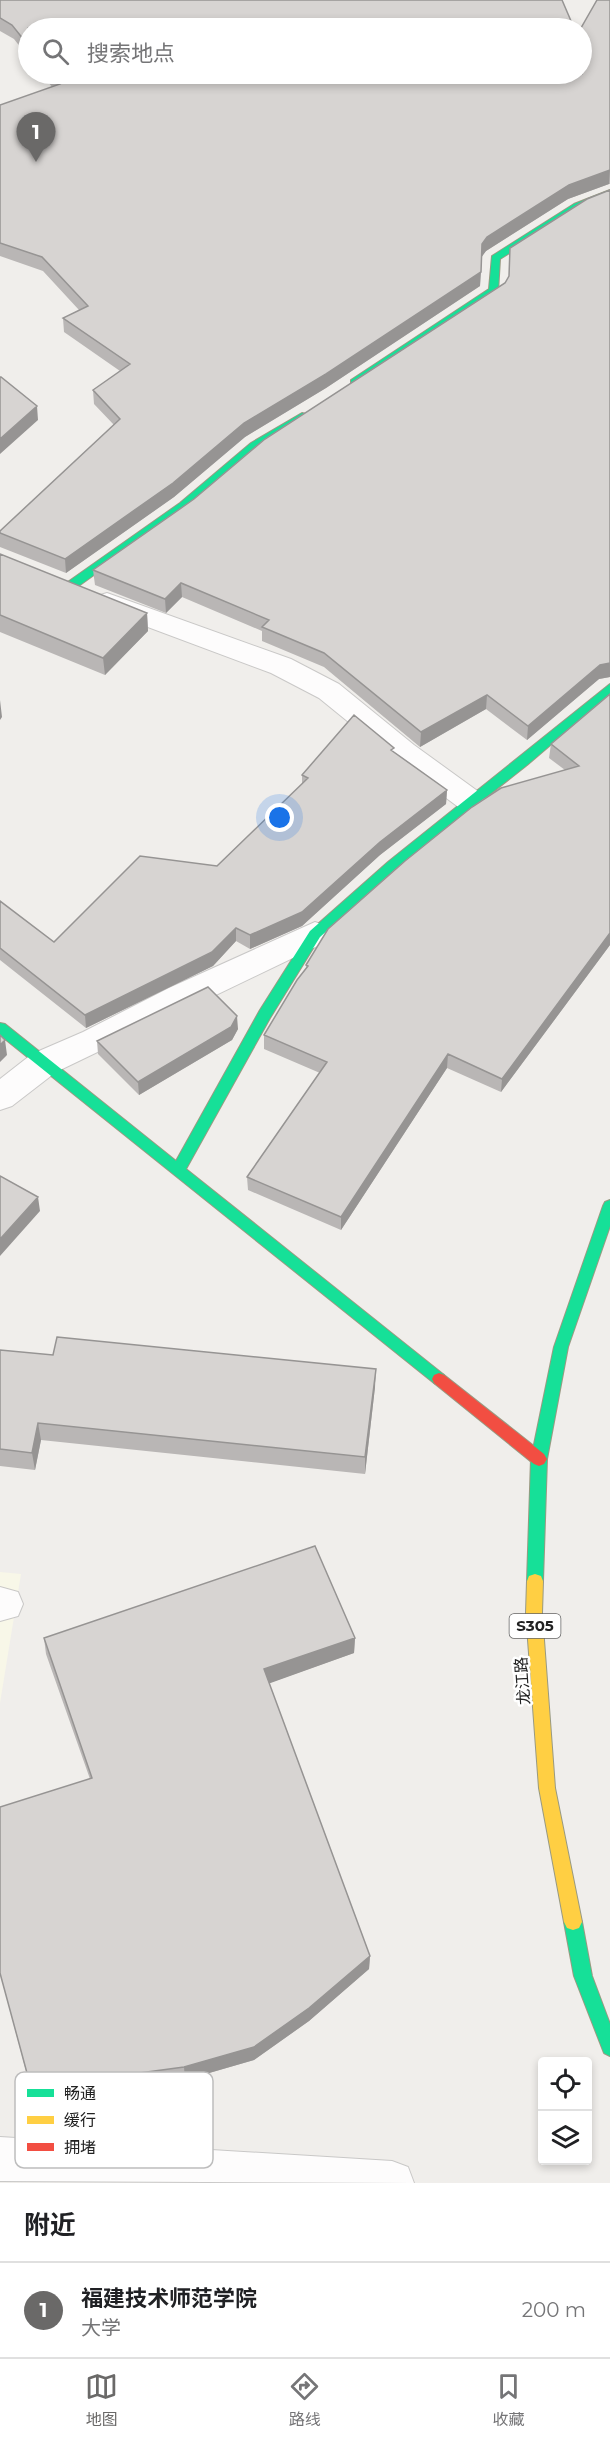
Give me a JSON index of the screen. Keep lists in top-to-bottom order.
{
  "streets": {
    "street": ["S305", "龙江路"]
  },
  "legend": ["畅通", "缓行", "拥堵"],
  "page": {
    "search": "搜索地点",
    "pins": "1",
    "heading": "附近",
    "list": [
      {
        "mark": "1",
        "name": "福建技术师范学院",
        "note": "大学",
        "value": "200 m"
      }
    ],
    "nav": ["地图", "路线", "收藏"]
  }
}
